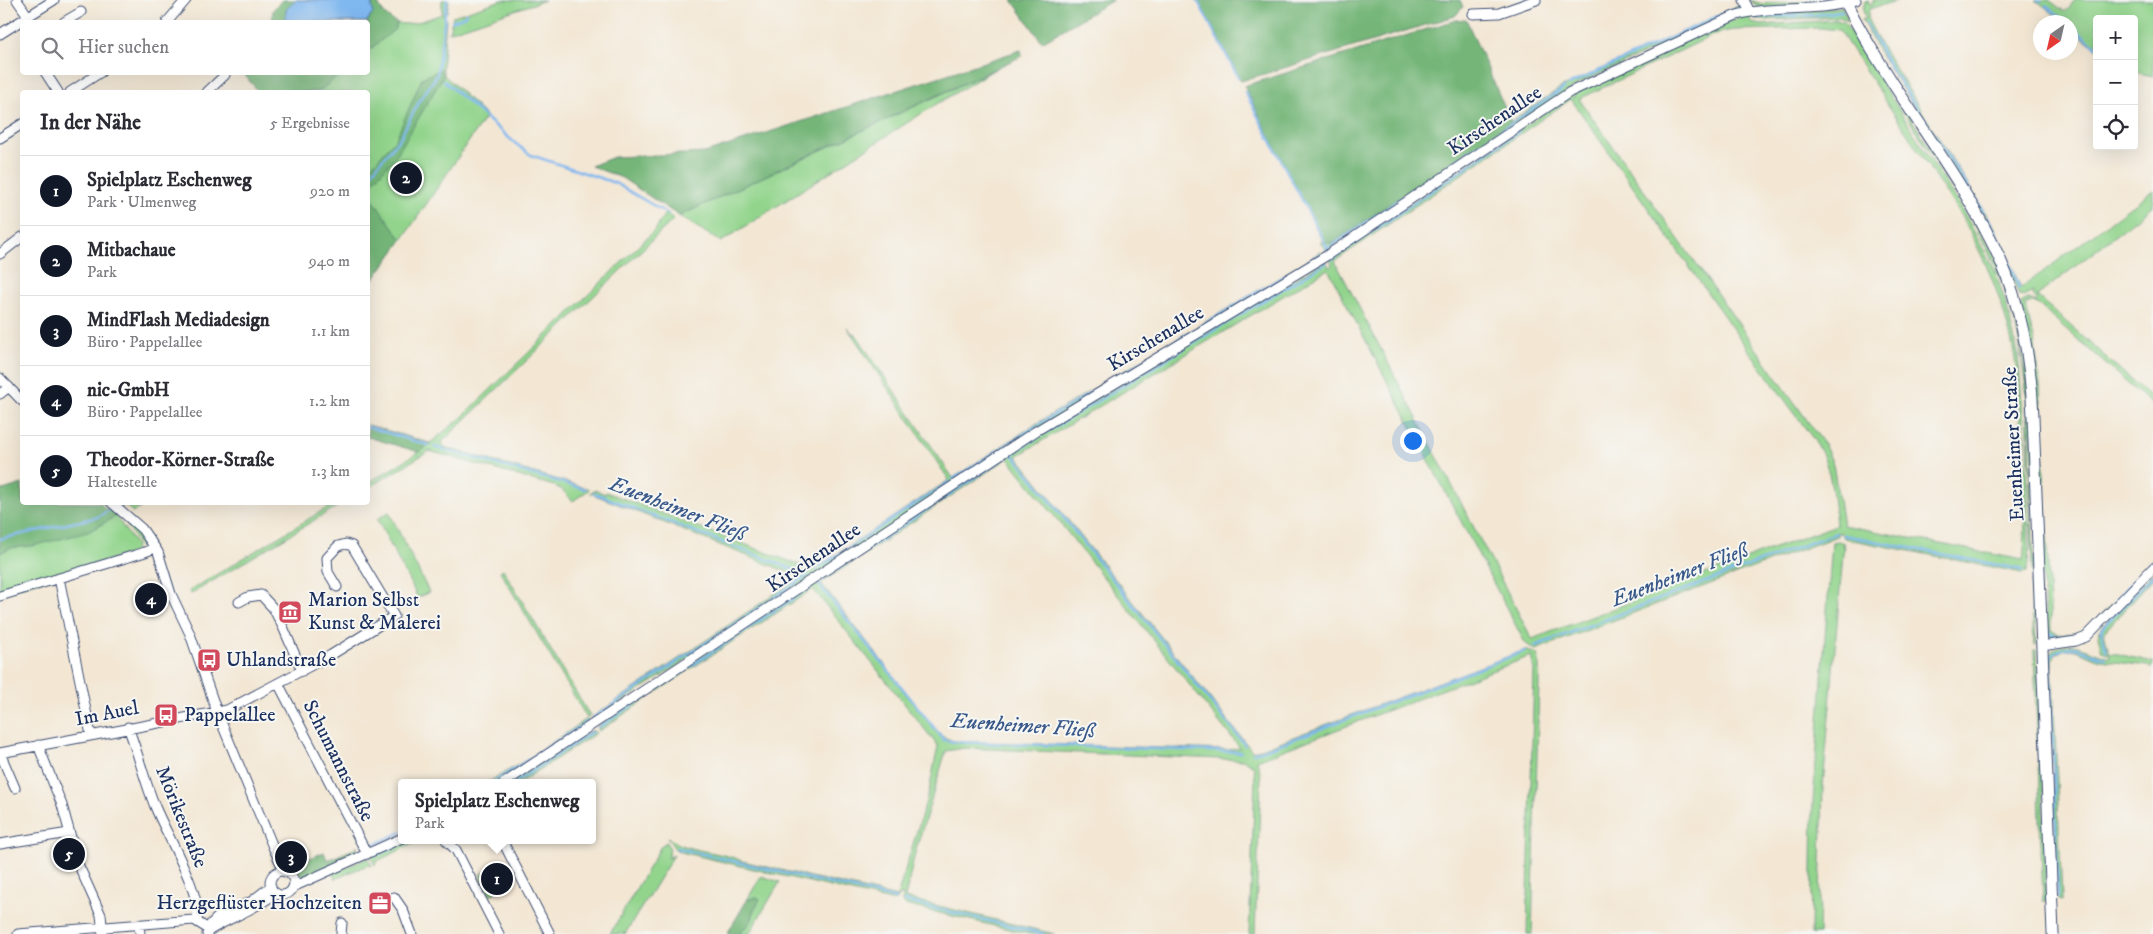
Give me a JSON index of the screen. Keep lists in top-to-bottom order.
{
  "streets": {
    "main road": ["Euenheimer Straße"],
    "street": [
      "Kirschenallee",
      "Im Auel",
      "Schumannstraße",
      "Mörikestraße"
    ]
  },
  "crossings": [
    ["Kirschenallee", "Euenheimer Straße"],
    ["Im Auel", "Schumannstraße"],
    ["Im Auel", "Mörikestraße"]
  ],
  "water": ["Euenheimer Fließ"],
  "places": {
    "museum": ["Marion Selbst Kunst & Malerei"],
    "bus stop": ["Uhlandstraße", "Pappelallee"],
    "office": ["Herzgeflüster Hochzeiten"]
  },
  "north": "bottom left",
  "page": {
    "map_buttons": ["+", "−"],
    "search": "Hier suchen",
    "heading": ["In der Nähe", "5 Ergebnisse"],
    "list": [
      {
        "mark": "1",
        "name": "Spielplatz Eschenweg",
        "note": "Park · Ulmenweg",
        "value": "920 m"
      },
      {
        "mark": "2",
        "name": "Mitbachaue",
        "note": "Park",
        "value": "940 m"
      },
      {
        "mark": "3",
        "name": "MindFlash Mediadesign",
        "note": "Büro · Pappelallee",
        "value": "1.1 km"
      },
      {
        "mark": "4",
        "name": "nic-GmbH",
        "note": "Büro · Pappelallee",
        "value": "1.2 km"
      },
      {
        "mark": "5",
        "name": "Theodor-Körner-Straße",
        "note": "Haltestelle",
        "value": "1.3 km"
      }
    ],
    "pins": [
      "2",
      "4",
      "5",
      "3",
      "1"
    ],
    "popup": ["Spielplatz Eschenweg", "Park"]
  }
}
